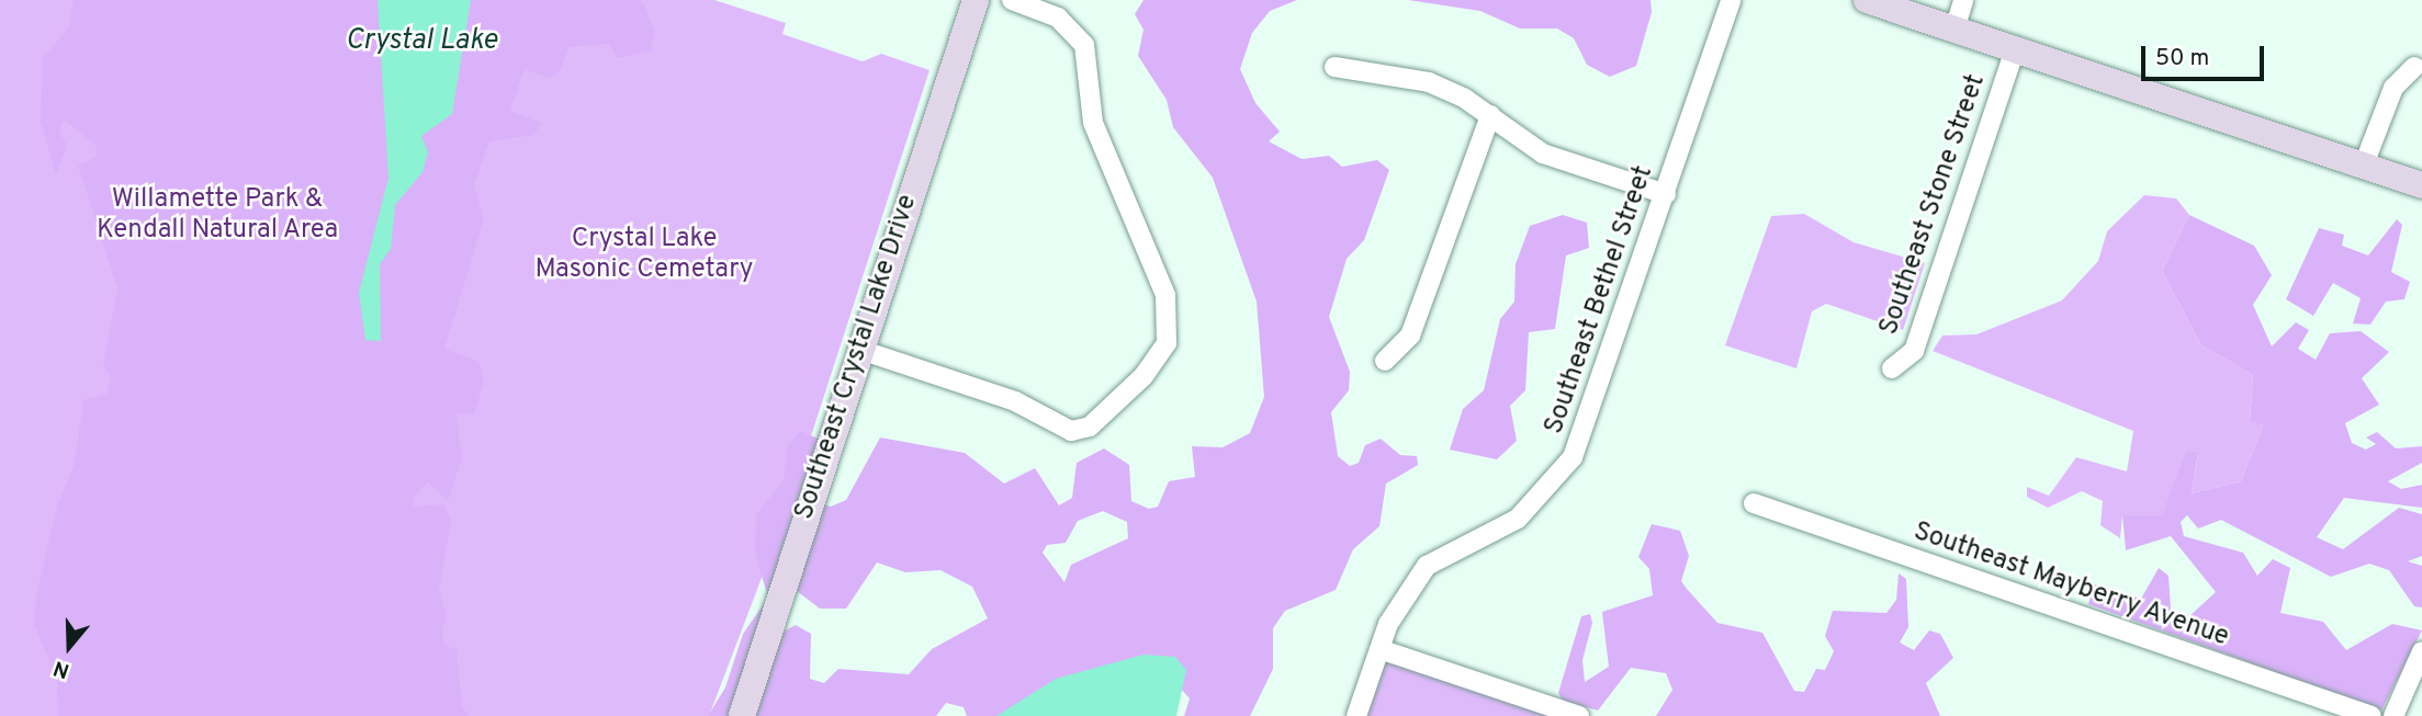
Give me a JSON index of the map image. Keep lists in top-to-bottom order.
{
  "streets": {
    "street": [
      "Southeast Stone Street",
      "Southeast Bethel Street",
      "Southeast Crystal Lake Drive",
      "Southeast Mayberry Avenue"
    ]
  },
  "water": ["Crystal Lake"],
  "parks": ["Willamette Park & Kendall Natural Area", "Crystal Lake Masonic Cemetary"],
  "scale_bar": "50 m",
  "north": "bottom"
}
